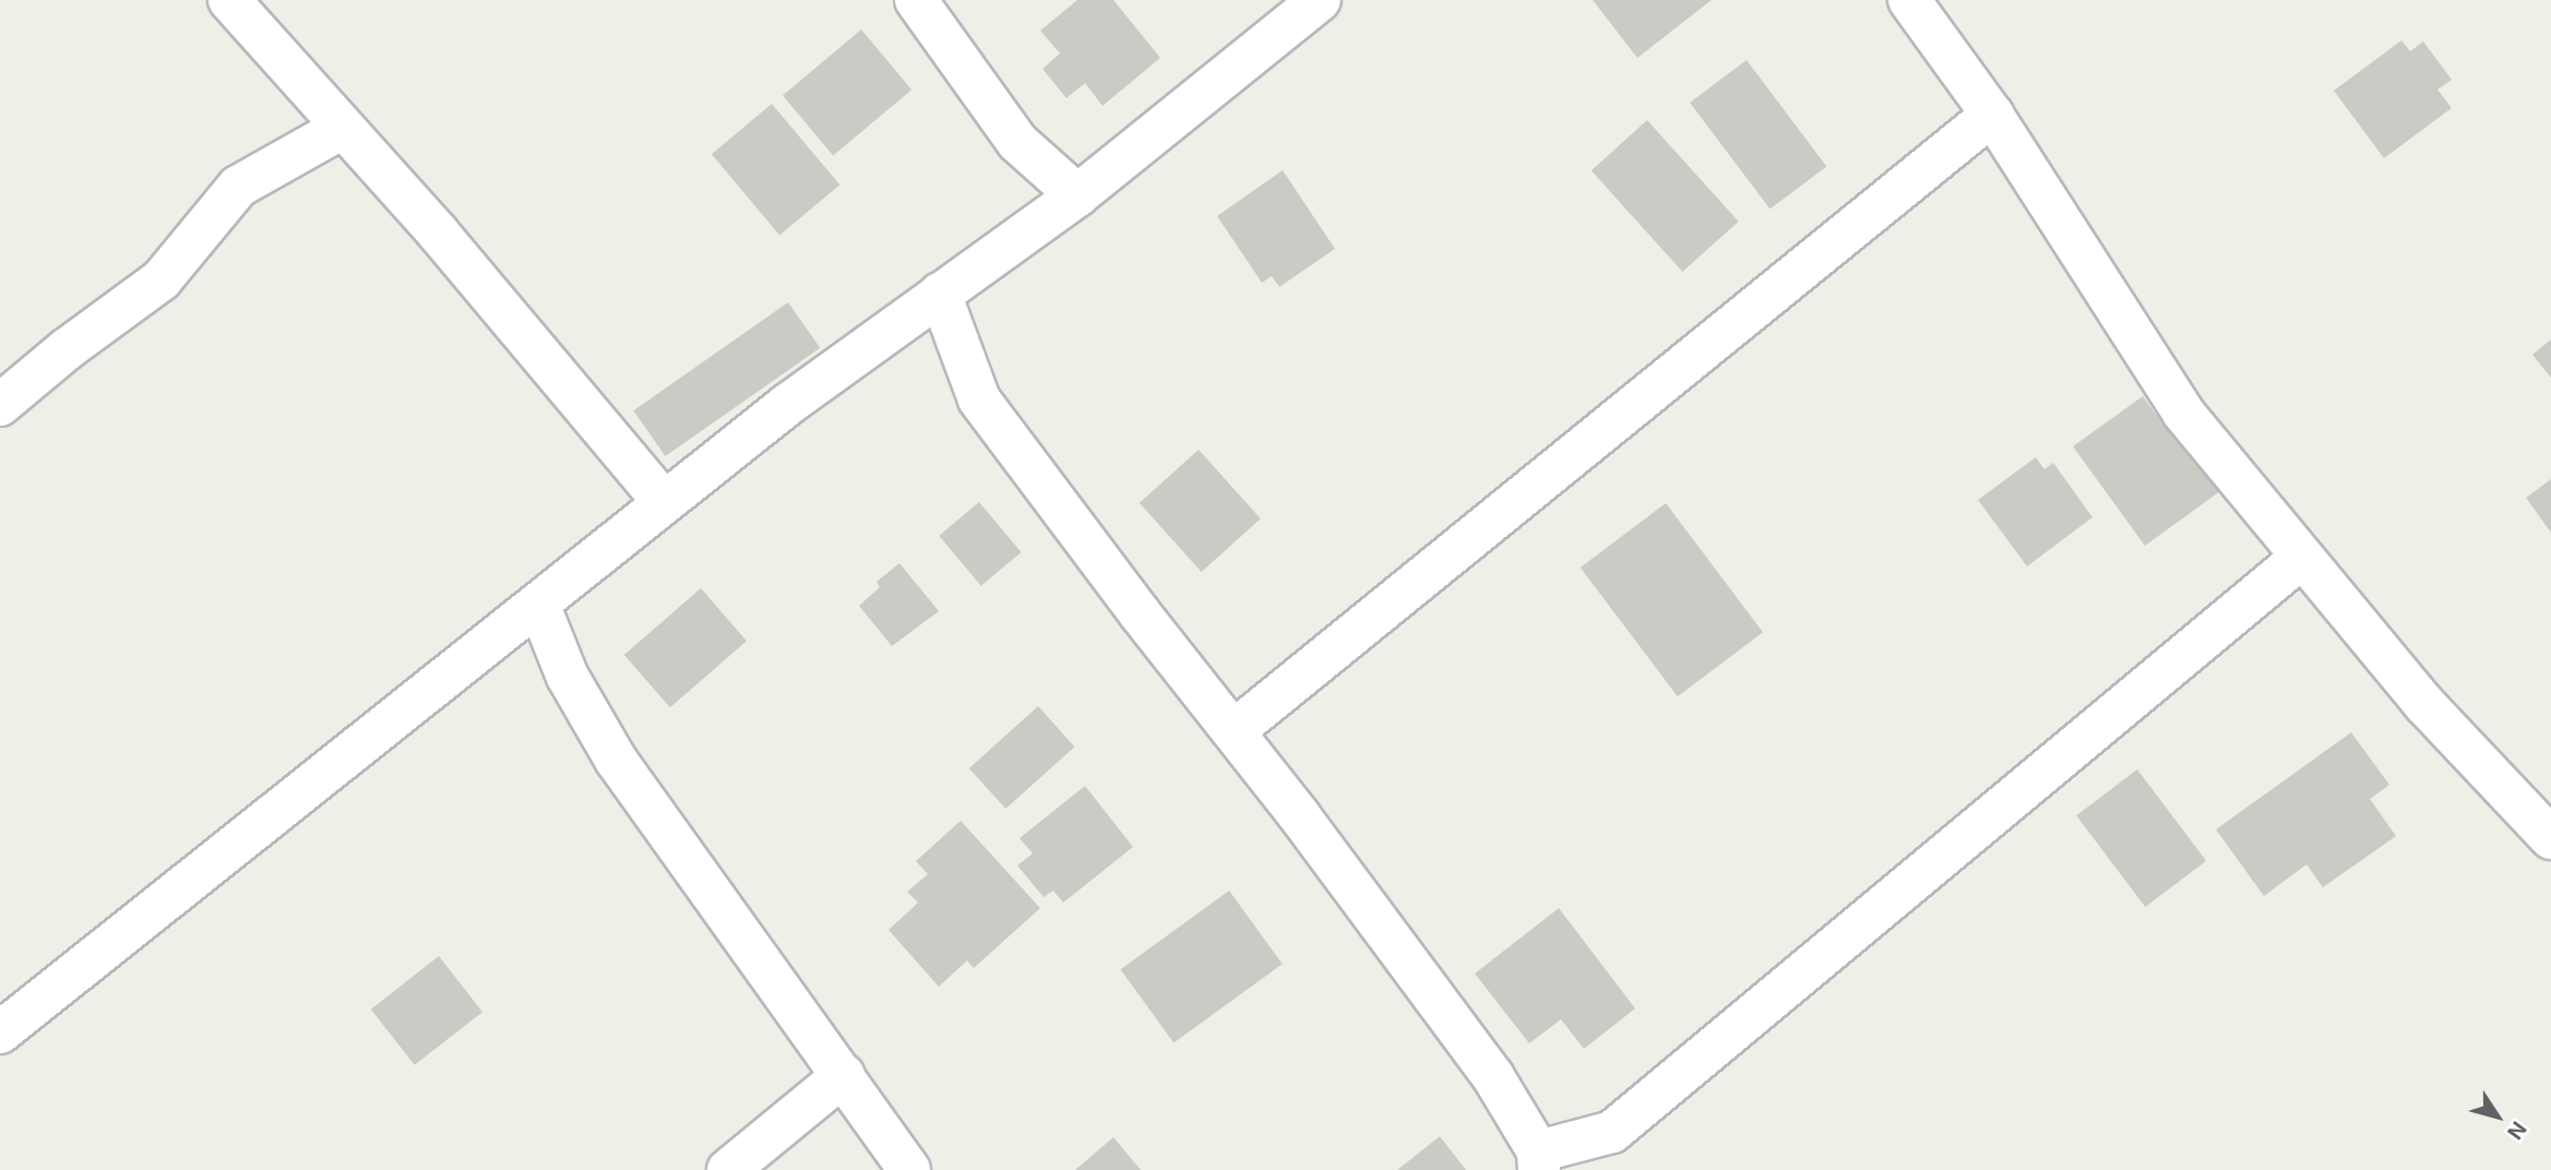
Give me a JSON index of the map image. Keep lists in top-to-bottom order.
{
  "north": "bottom right"
}
